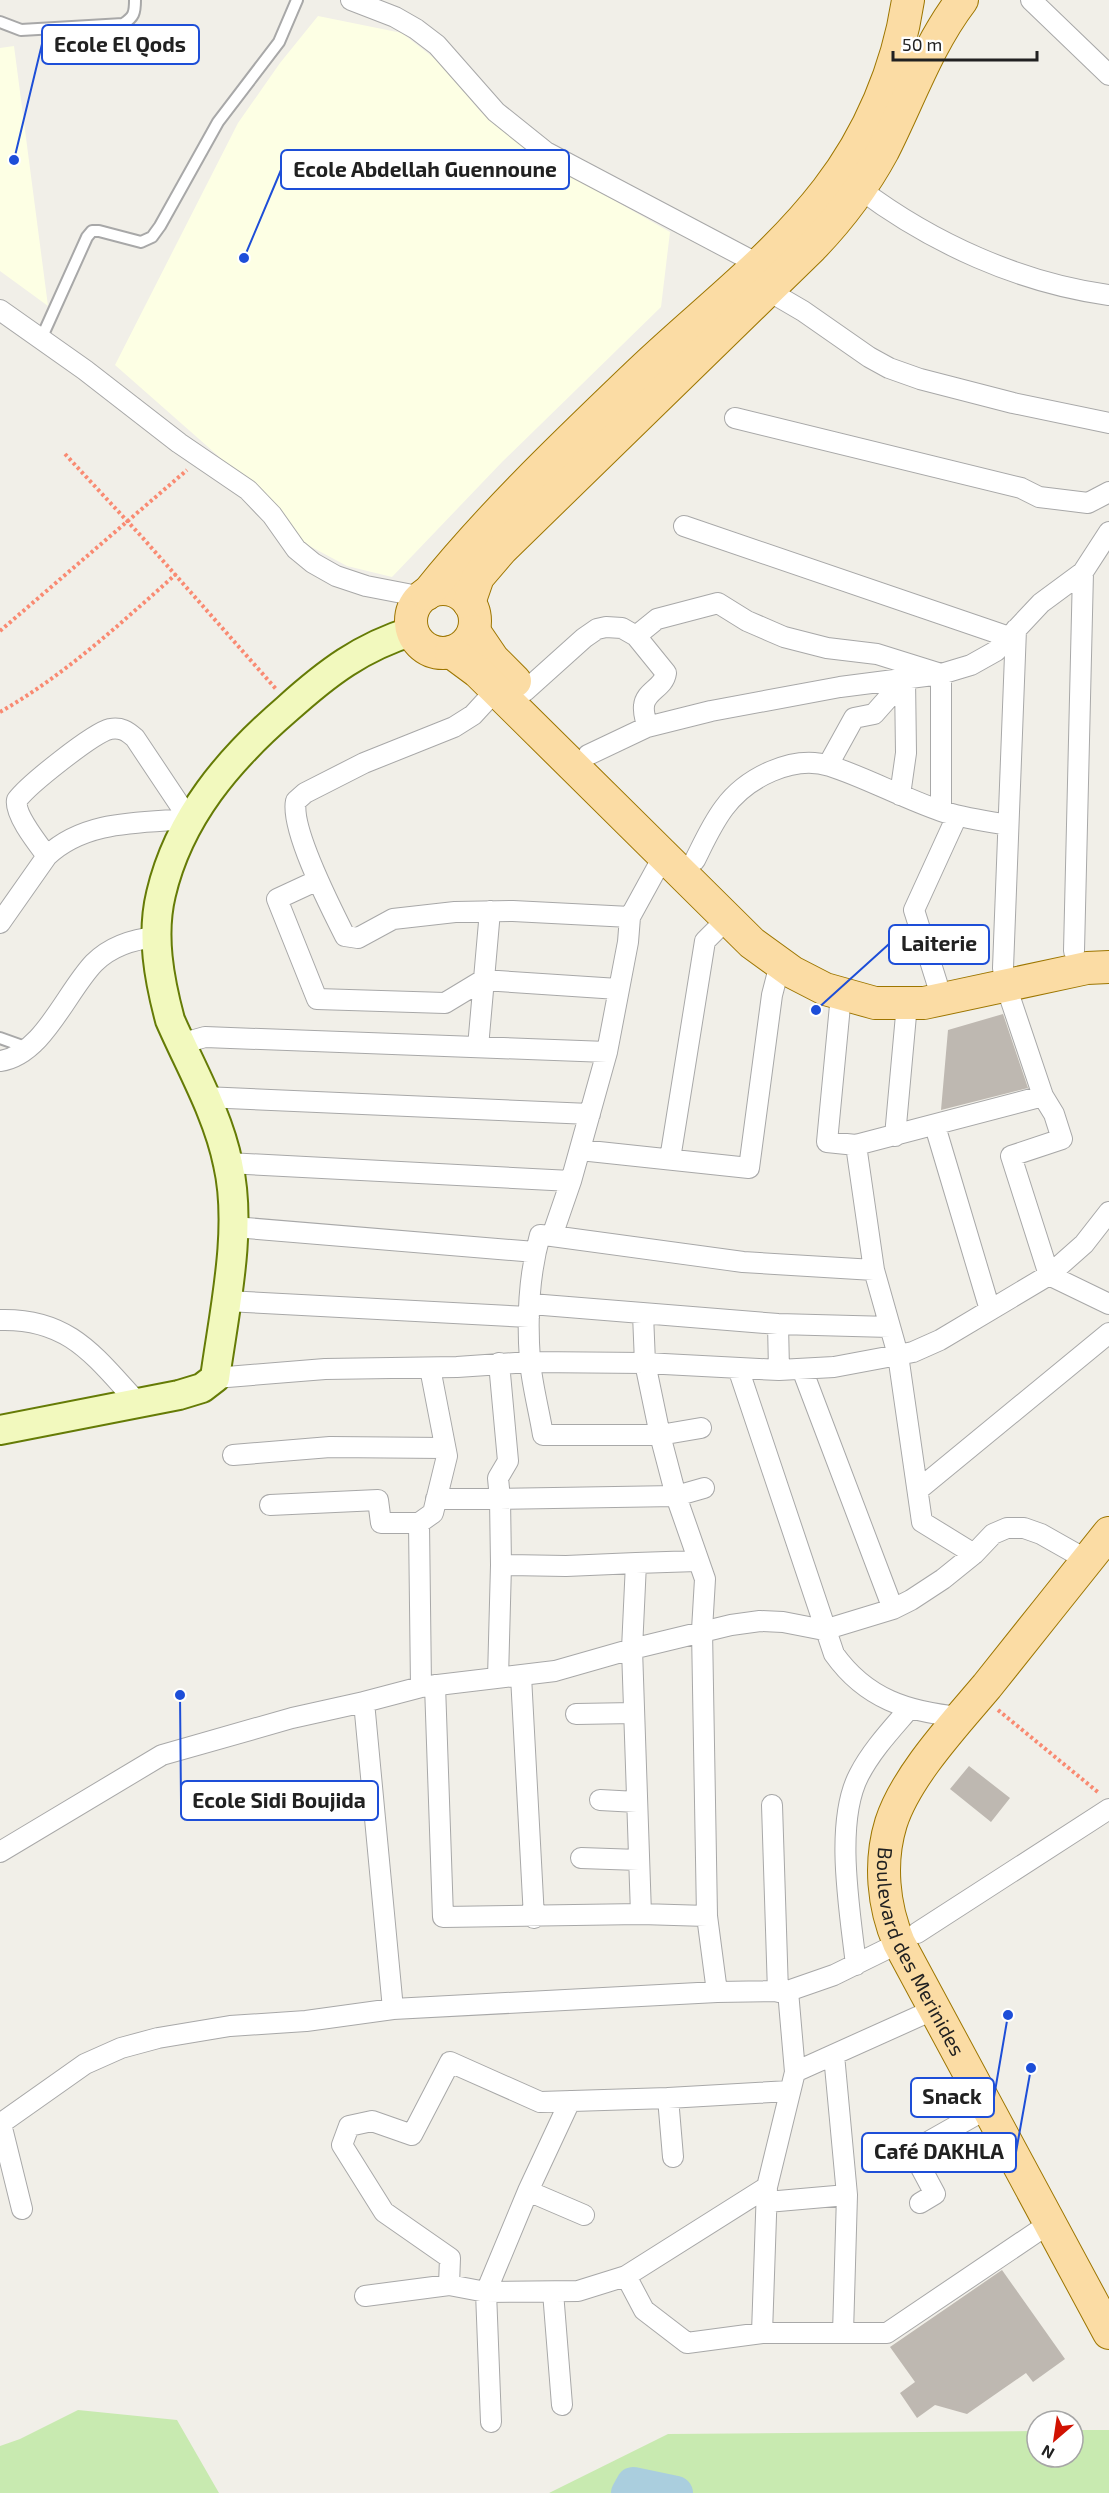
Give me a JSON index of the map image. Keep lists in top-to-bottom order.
{
  "streets": {
    "main road": ["Boulevard des Merinides"]
  },
  "places": [
    "Ecole El Qods",
    "Ecole Abdellah Guennoune",
    "Laiterie",
    "Ecole Sidi Boujida",
    "Snack",
    "Café DAKHLA"
  ],
  "scale_bar": "50 m",
  "north": "bottom left"
}
